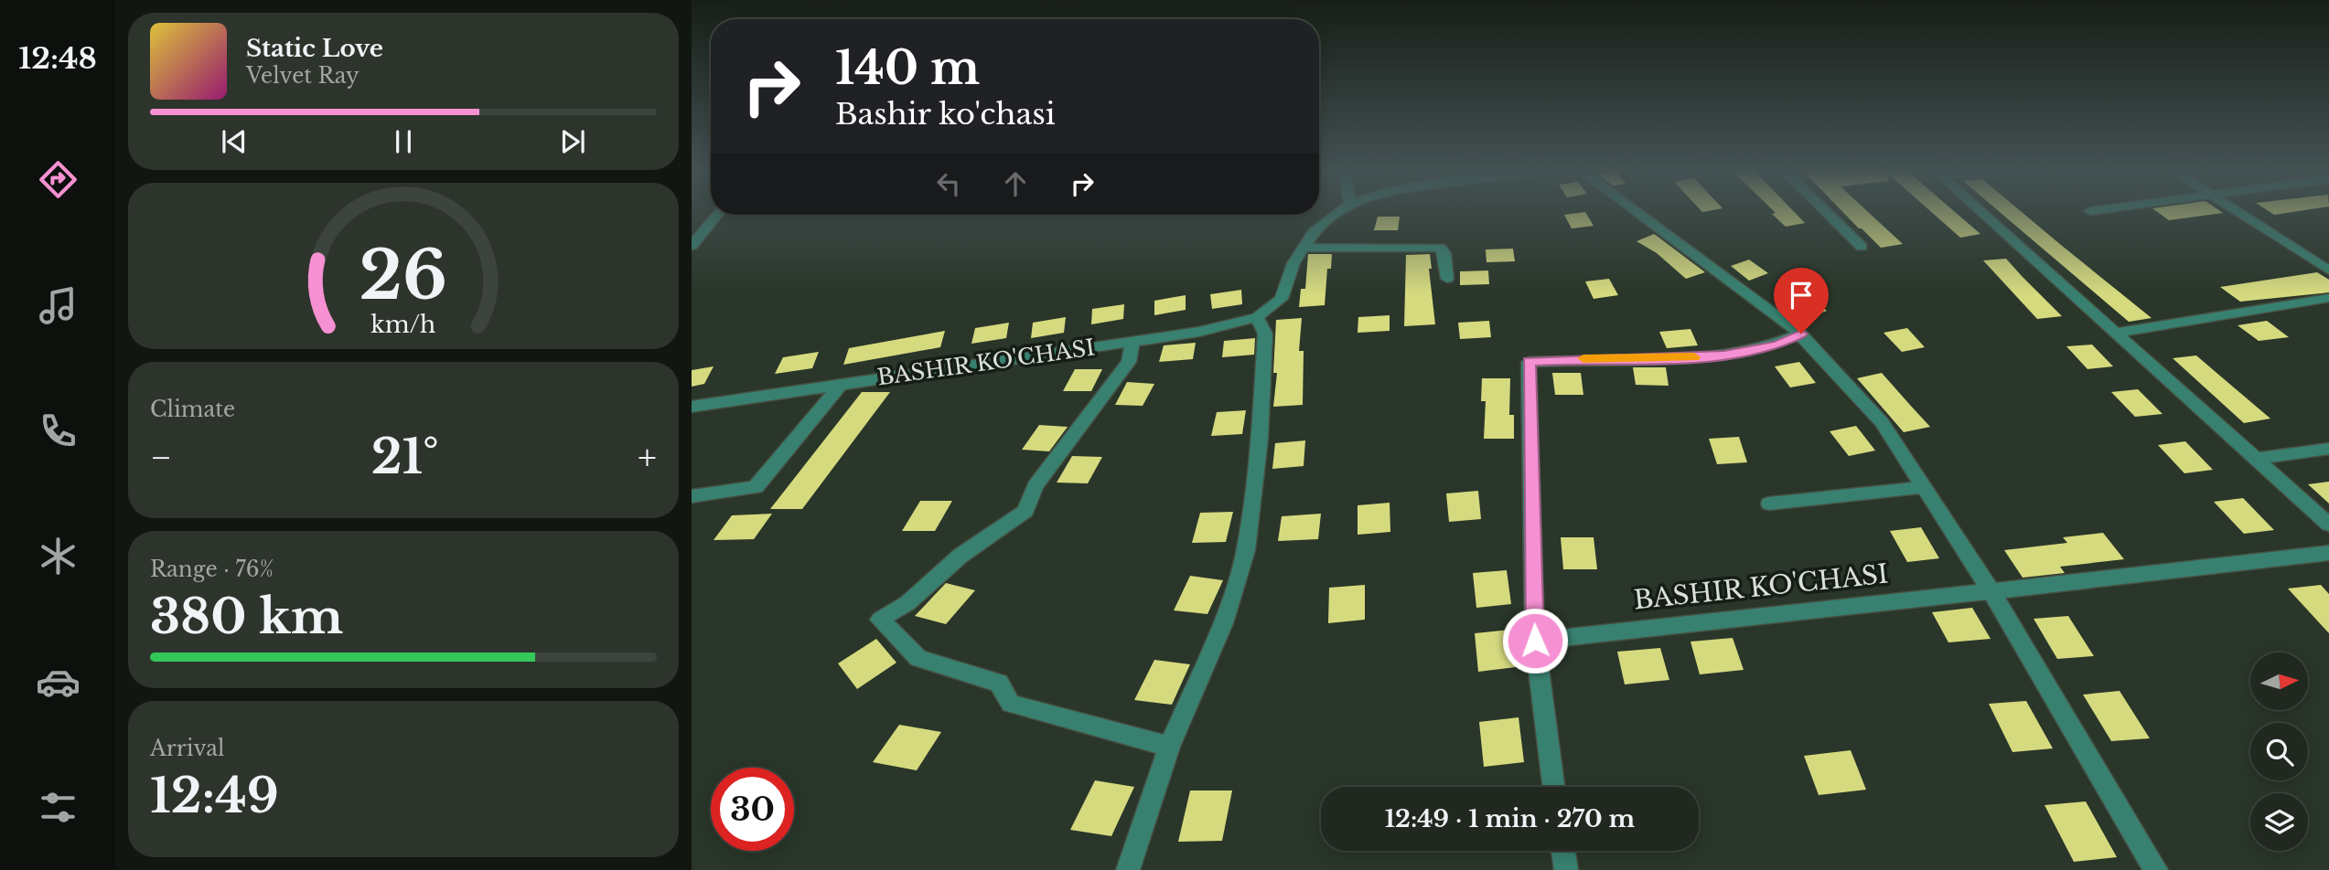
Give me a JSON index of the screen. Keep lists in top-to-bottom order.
{
  "streets": {
    "street": ["BASHIR KO'CHASI"]
  },
  "north": "right",
  "page": {
    "tabs": "12:48",
    "turn": ["140 m", "Bashir ko'chasi"],
    "song": ["Static Love", "Velvet Ray"],
    "tile": [
      "Climate",
      ["Range · 76%", "380 km"],
      ["Arrival", "12:49"]
    ],
    "heat": ["−", "21°", "+"],
    "limit": "30",
    "trip": "12:49 · 1 min · 270 m",
    "gauge": ["26", "km/h"]
  }
}
